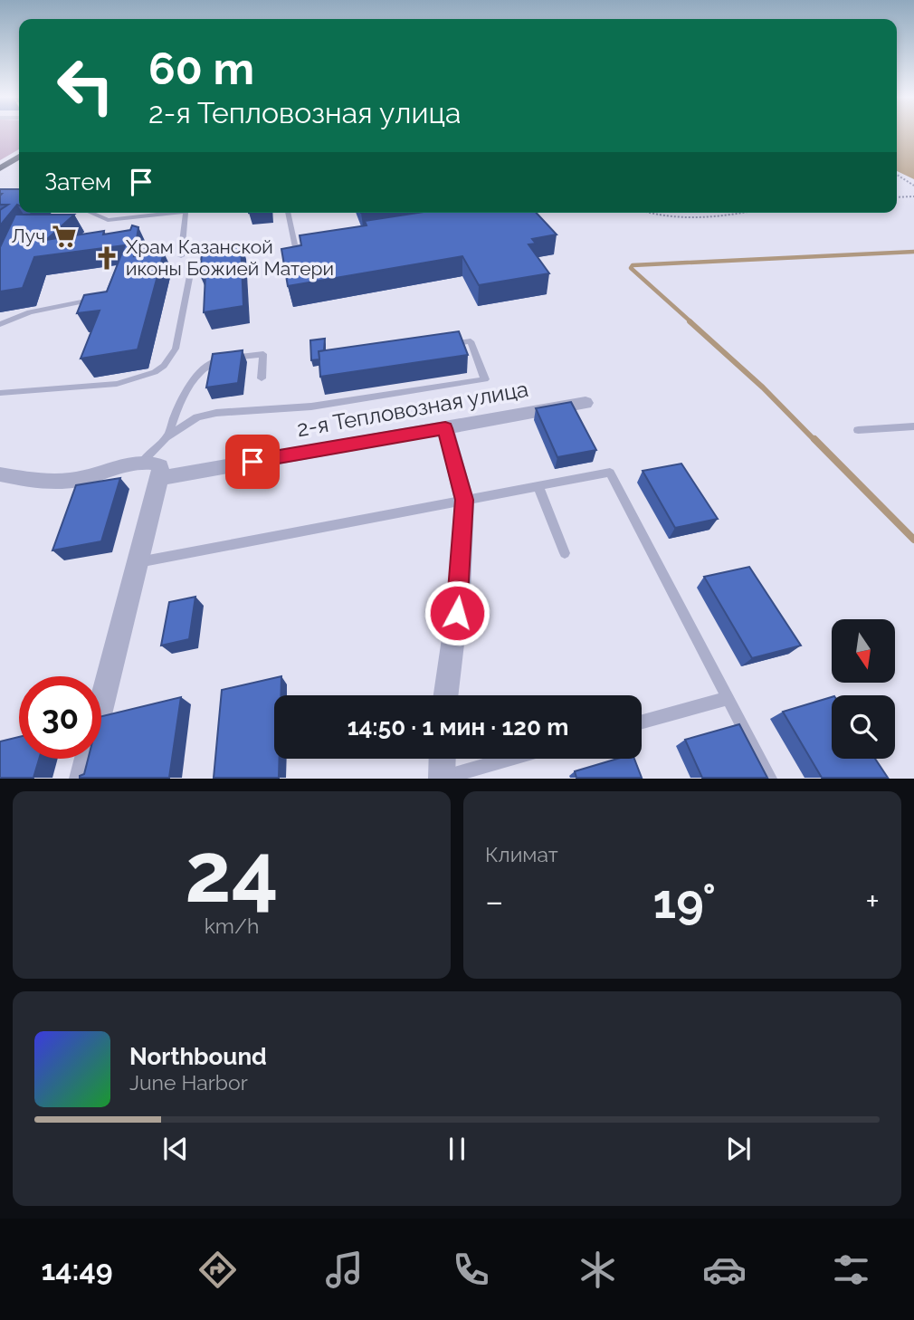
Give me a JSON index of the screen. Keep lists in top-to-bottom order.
{
  "streets": {
    "street": ["2-я Тепловозная улица"]
  },
  "places": {
    "supermarket": ["Луч"],
    "church": ["Храм Казанской иконы Божией Матери"]
  },
  "north": "bottom",
  "page": {
    "turn": ["60 m", "2-я Тепловозная улица"],
    "then": "Затем",
    "limit": "30",
    "trip": "14:50 · 1 мин · 120 m",
    "tile": [
      ["24", "km/h"],
      "Климат"
    ],
    "heat": ["−", "19°", "+"],
    "song": ["Northbound", "June Harbor"],
    "tabs": "14:49"
  }
}
